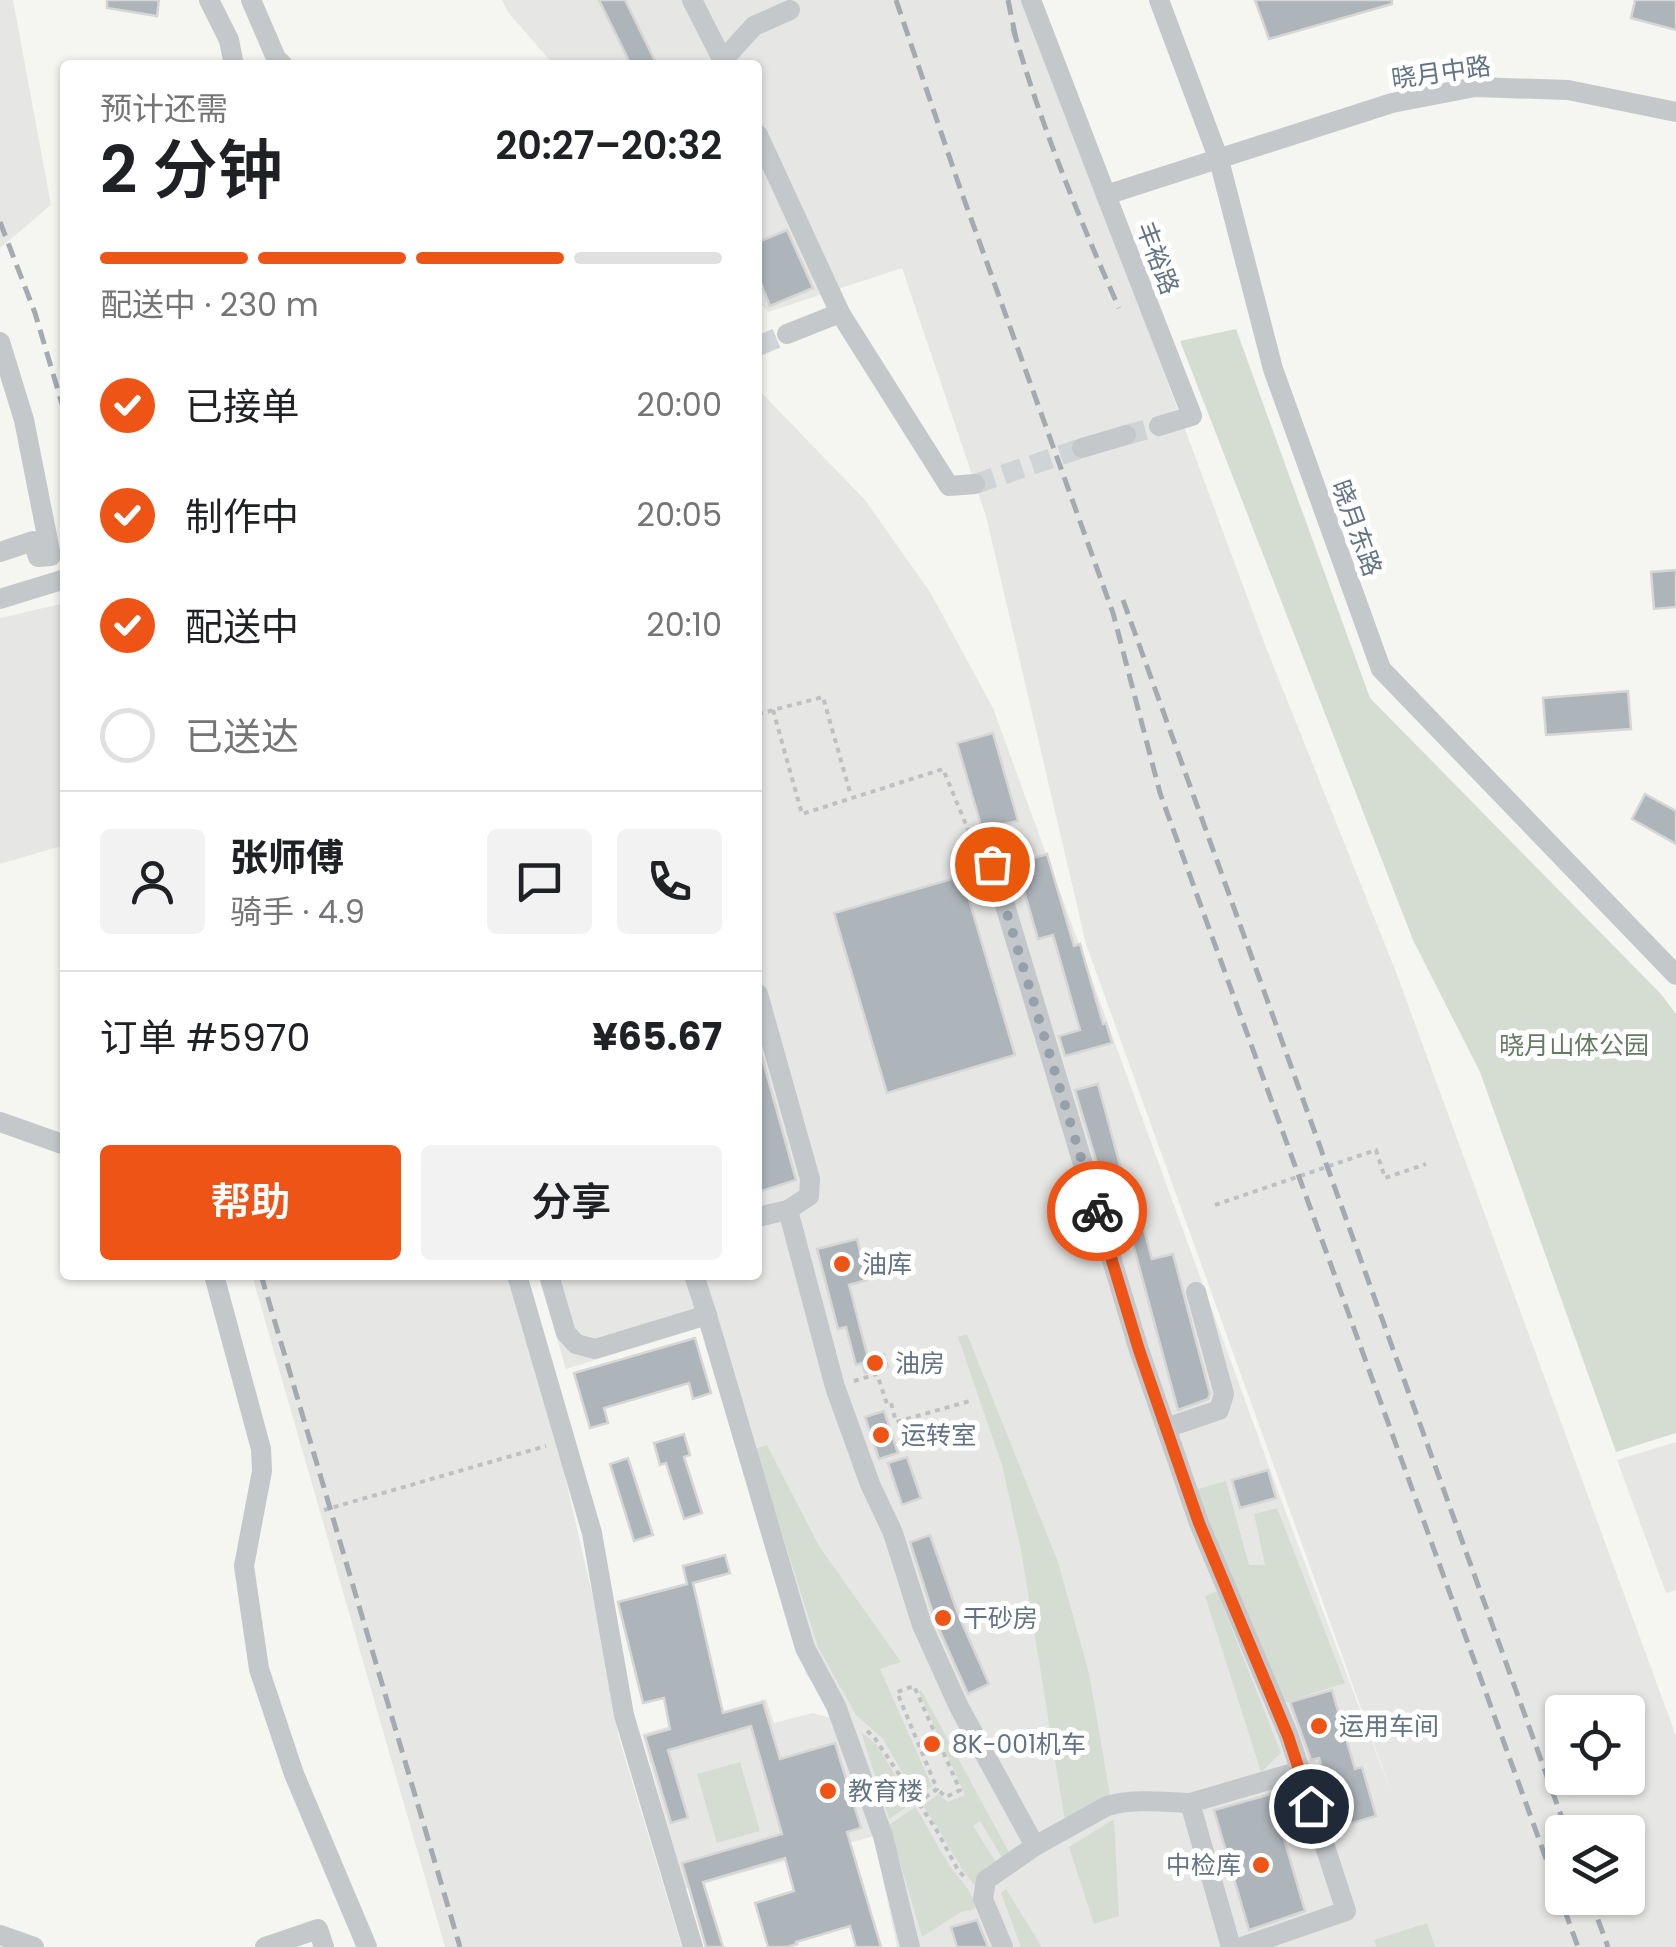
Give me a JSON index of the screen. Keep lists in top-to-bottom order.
{
  "streets": {
    "street": ["晓月中路", "丰裕路", "晓月东路"]
  },
  "crossings": [
    ["晓月中路", "丰裕路"],
    ["晓月中路", "晓月东路"],
    ["丰裕路", "晓月东路"]
  ],
  "parks": ["晓月山体公园"],
  "places": [
    "油库",
    "油房",
    "运转室",
    "干砂房",
    "运用车间",
    "8K-001机车",
    "教育楼",
    "中检库"
  ],
  "page": {
    "heading": ["2 分钟", "预计还需", "20:27–20:32"],
    "panel": [
      "张师傅",
      "骑手 · 4.9",
      "订单 #5970",
      "¥65.67"
    ],
    "bar": "配送中 · 230 m",
    "list": [
      ["已接单", "20:00"],
      ["制作中", "20:05"],
      ["配送中", "20:10"],
      "已送达"
    ],
    "buttons": ["帮助", "分享"]
  }
}
